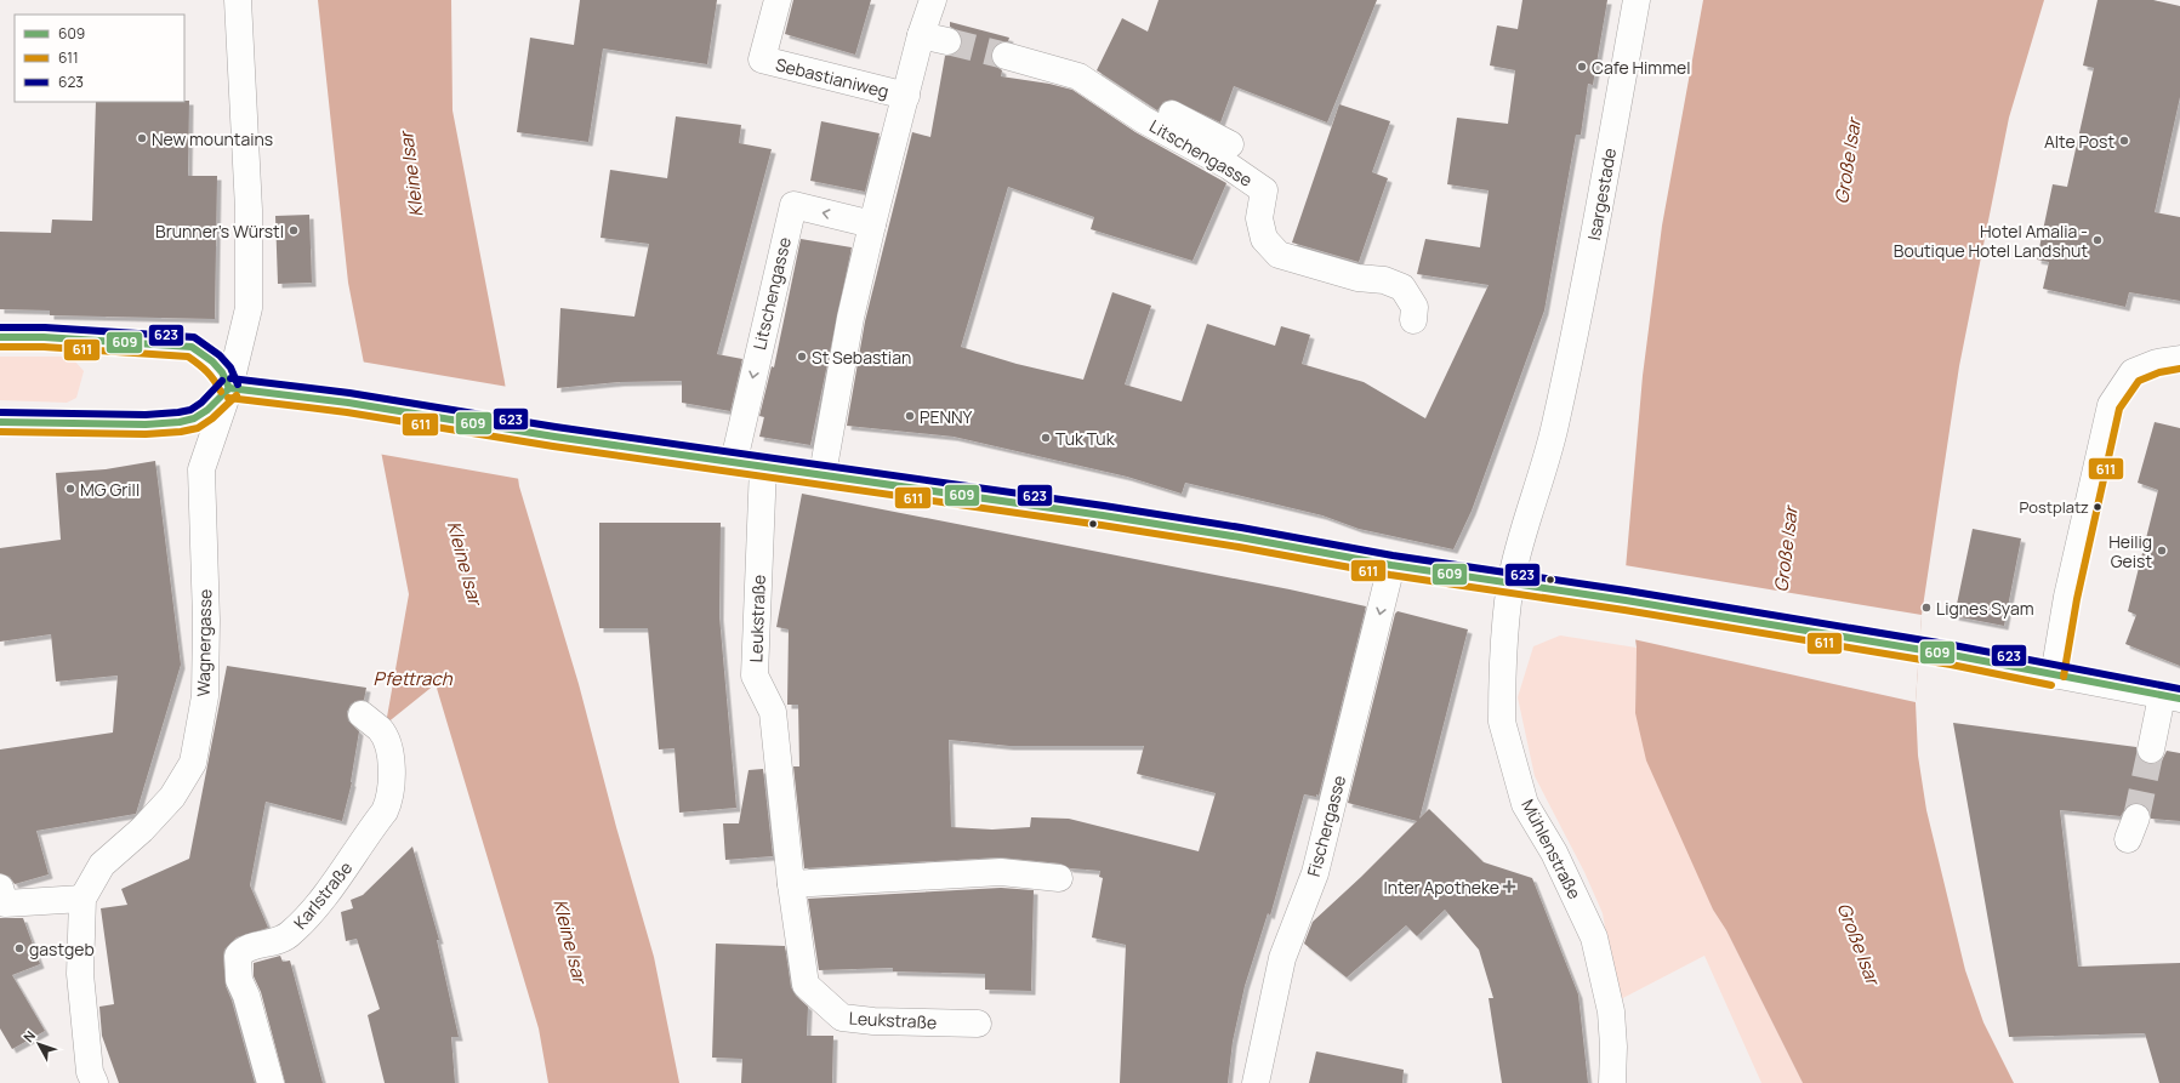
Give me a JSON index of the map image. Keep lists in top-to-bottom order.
{
  "streets": {
    "street": [
      "Sebastianiweg",
      "Litschengasse",
      "Isargestade",
      "Leukstraße",
      "Wagnergasse",
      "Fischergasse",
      "Mühlenstraße",
      "Karlstraße"
    ]
  },
  "crossings": [
    ["Isargestade", "Mühlenstraße"]
  ],
  "one_way": ["Fischergasse"],
  "water": ["Große Isar", "Kleine Isar", "Pfettrach"],
  "places": {
    "other": [
      "Cafe Himmel",
      "New mountains",
      "Alte Post",
      "Brunner's Würstl",
      "Hotel Amalia - Boutique Hotel Landshut",
      "St Sebastian",
      "PENNY",
      "Tuk Tuk",
      "MG Grill",
      "Postplatz",
      "Heilig Geist",
      "Lignes Syam",
      "gastgeb"
    ],
    "health": ["Inter Apotheke"]
  },
  "lines": ["transit line 623", "transit line 609", "transit line 611"],
  "legend": ["609", "611", "623"],
  "north": "top left"
}
